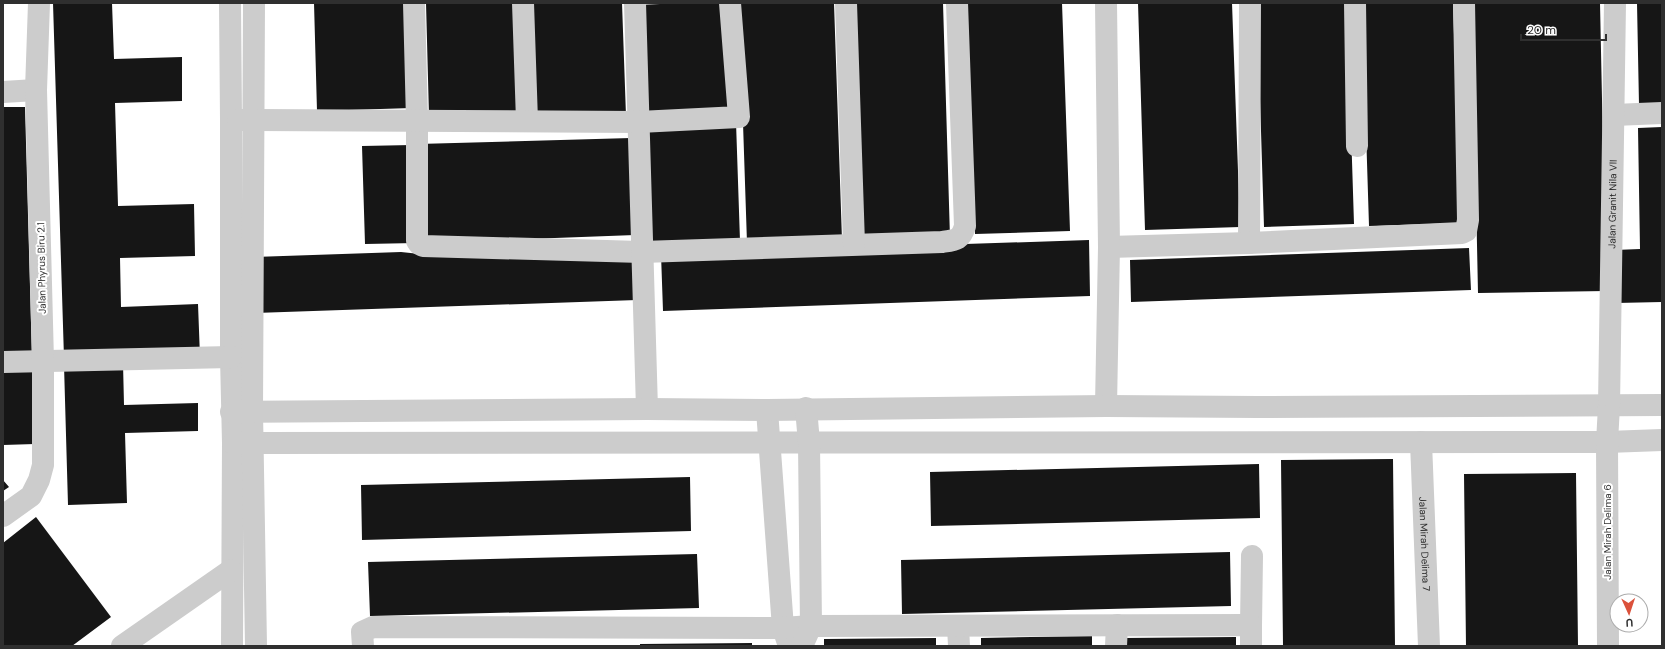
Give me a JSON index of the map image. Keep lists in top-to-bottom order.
{
  "streets": {
    "street": [
      "Jalan Granit Nila VII",
      "Jalan Phyrus Biru 2.1",
      "Jalan Mirah Delima 6",
      "Jalan Mirah Delima 7"
    ]
  },
  "crossings": [
    ["Jalan Granit Nila VII", "Jalan Mirah Delima 6"]
  ],
  "scale_bar": "20 m",
  "north": "bottom"
}
